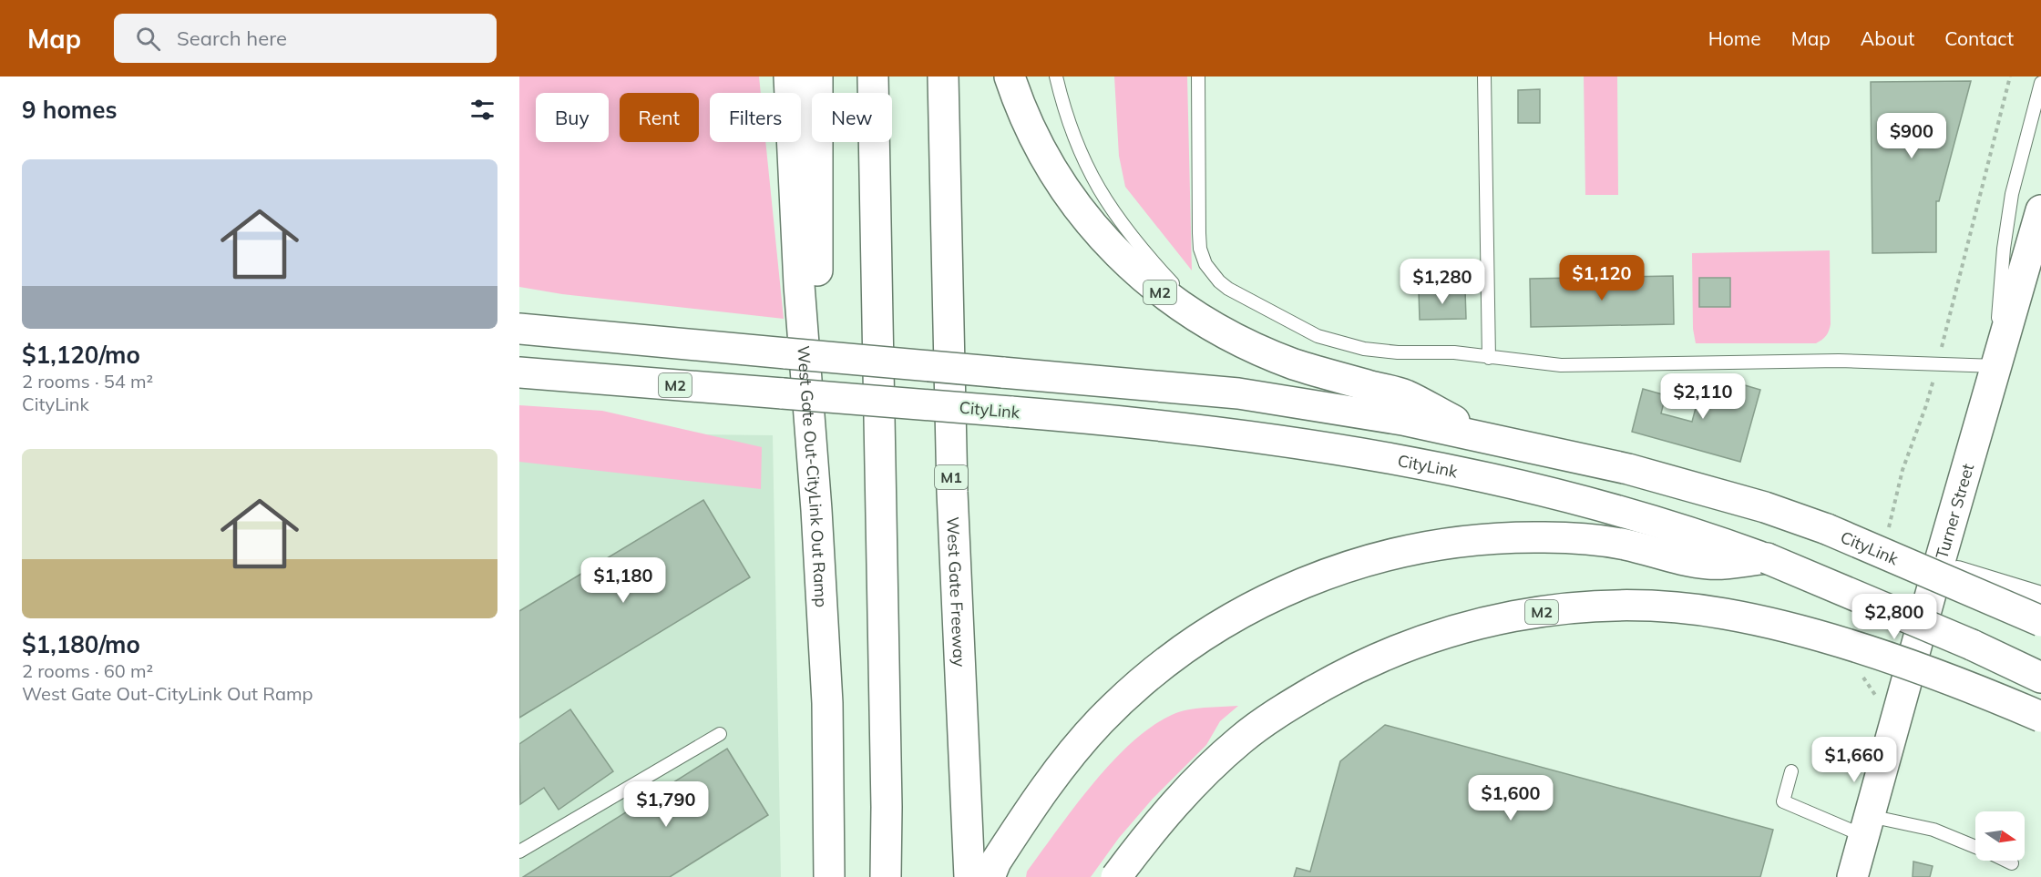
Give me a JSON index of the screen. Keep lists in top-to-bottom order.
{
  "streets": {
    "main road": [
      "M2",
      "CityLink",
      "West Gate Out-CityLink Out Ramp",
      "M1",
      "Turner Street",
      "West Gate Freeway"
    ]
  },
  "crossings": [
    ["M2", "CityLink"],
    ["M2", "West Gate Out-CityLink Out Ramp"],
    ["CityLink", "West Gate Out-CityLink Out Ramp"]
  ],
  "north": "right",
  "page": {
    "header": "Map",
    "search": "Search here",
    "nav": [
      "Home",
      "Map",
      "About",
      "Contact"
    ],
    "heading": "9 homes",
    "chip": [
      "Buy",
      "Rent",
      "Filters",
      "New"
    ],
    "price": [
      "$900",
      "$1,120",
      "$1,280",
      "$2,110",
      "$1,180",
      "$2,800",
      "$1,660",
      "$1,600",
      "$1,790"
    ],
    "list": [
      {
        "name": "$1,120/mo",
        "note": "2 rooms · 54 m² · CityLink"
      },
      {
        "name": "$1,180/mo",
        "note": "2 rooms · 60 m² · West Gate Out-CityLink Out Ramp"
      }
    ]
  }
}
